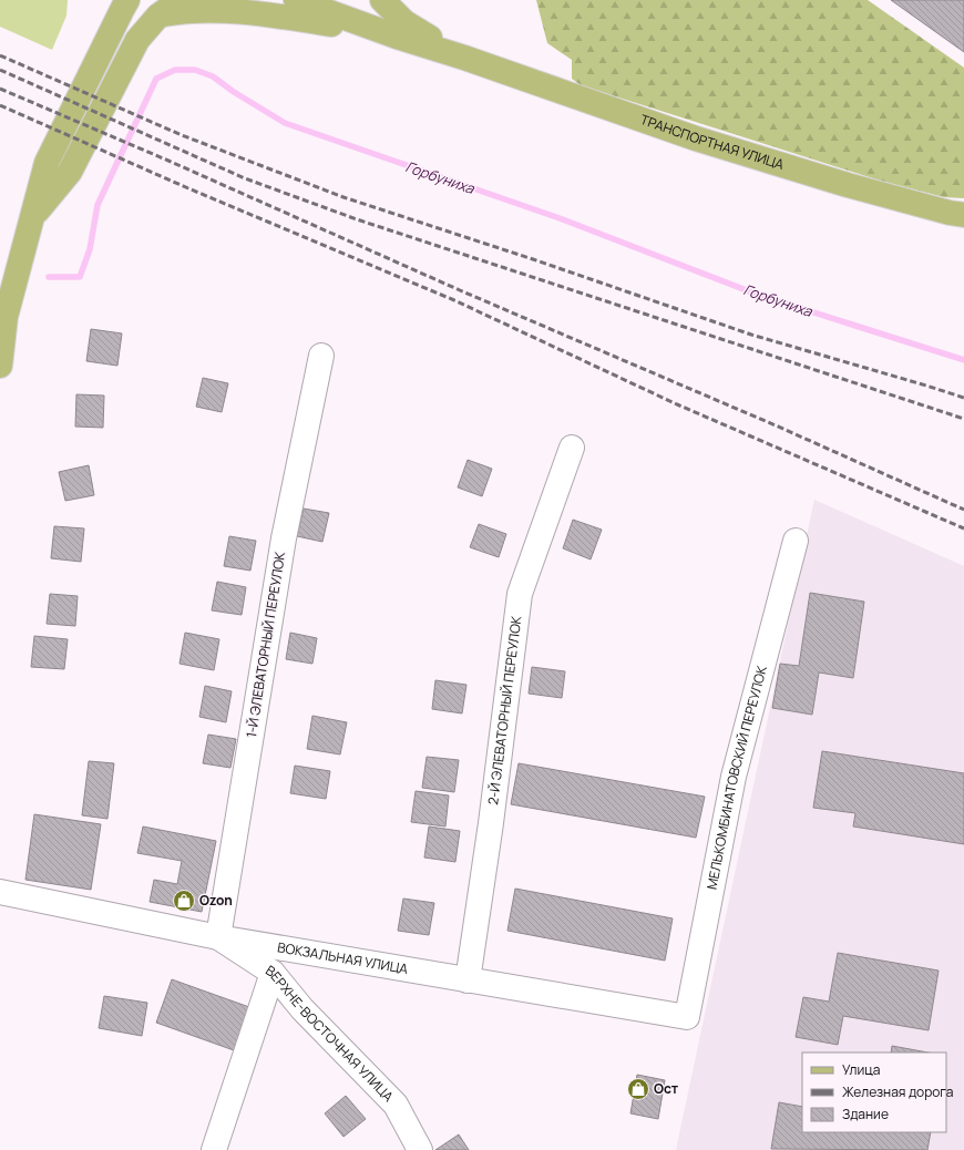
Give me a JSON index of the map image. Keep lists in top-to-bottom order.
{
  "streets": {
    "main road": ["ТРАНСПОРТНАЯ УЛИЦА"],
    "street": [
      "1-Й ЭЛЕВАТОРНЫЙ ПЕРЕУЛОК",
      "2-Й ЭЛЕВАТОРНЫЙ ПЕРЕУЛОК",
      "МЕЛЬКОМБИНАТОВСКИЙ ПЕРЕУЛОК",
      "ВОКЗАЛЬНАЯ УЛИЦА",
      "ВЕРХНЕ-ВОСТОЧНАЯ УЛИЦА"
    ]
  },
  "crossings": [
    ["1-Й ЭЛЕВАТОРНЫЙ ПЕРЕУЛОК", "ВОКЗАЛЬНАЯ УЛИЦА"],
    ["1-Й ЭЛЕВАТОРНЫЙ ПЕРЕУЛОК", "ВЕРХНЕ-ВОСТОЧНАЯ УЛИЦА"],
    ["2-Й ЭЛЕВАТОРНЫЙ ПЕРЕУЛОК", "ВОКЗАЛЬНАЯ УЛИЦА"],
    ["МЕЛЬКОМБИНАТОВСКИЙ ПЕРЕУЛОК", "ВОКЗАЛЬНАЯ УЛИЦА"],
    ["ВОКЗАЛЬНАЯ УЛИЦА", "ВЕРХНЕ-ВОСТОЧНАЯ УЛИЦА"]
  ],
  "water": ["Горбуниха"],
  "places": {
    "shop": ["Ozon", "Ост"]
  },
  "legend": ["Улица", "Железная дорога", "Здание"]
}
